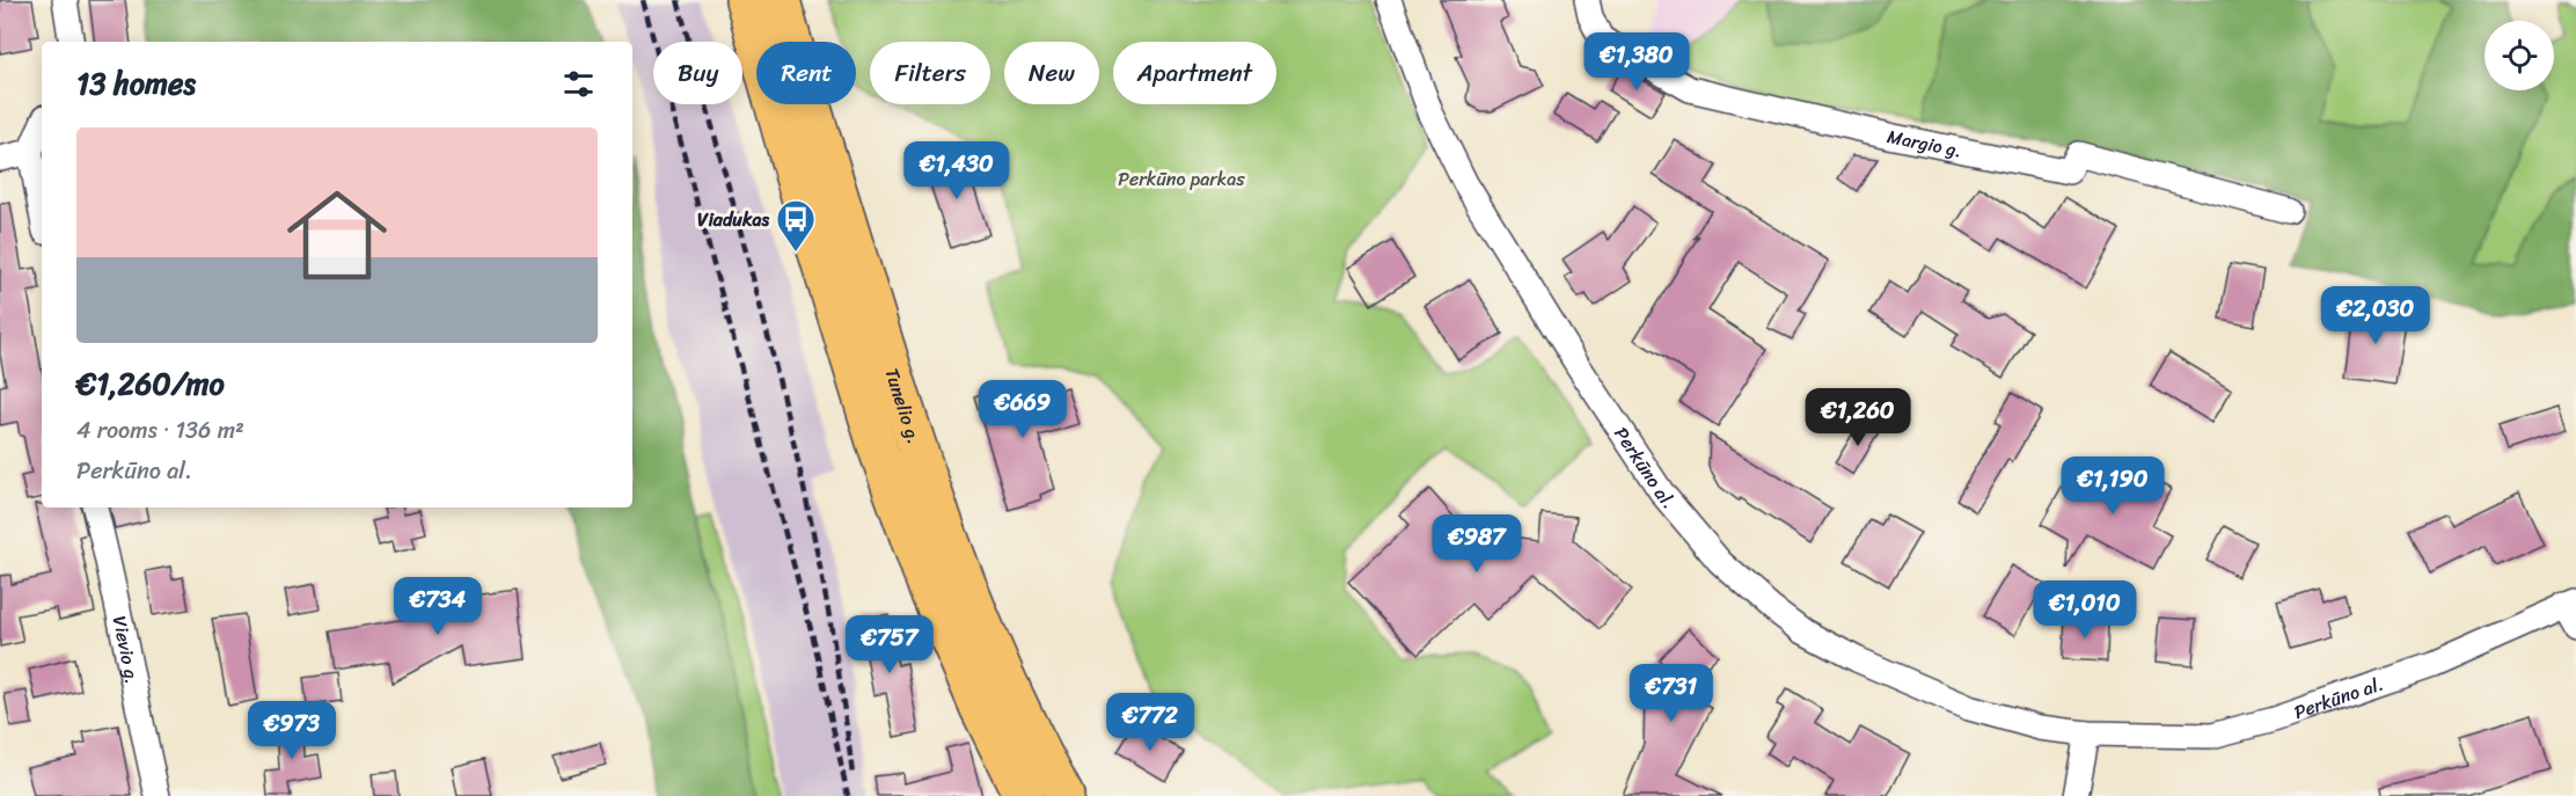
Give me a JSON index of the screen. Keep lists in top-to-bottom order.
{
  "streets": {
    "main road": ["Tunelio g."],
    "street": ["Margio g.", "Perkūno al.", "Vievio g."]
  },
  "parks": ["Perkūno parkas"],
  "places": {
    "bus stop": ["Viadukas"]
  },
  "page": {
    "price": [
      "€1,380",
      "€1,430",
      "€2,030",
      "€669",
      "€1,260",
      "€1,190",
      "€987",
      "€734",
      "€1,010",
      "€757",
      "€731",
      "€772",
      "€973"
    ],
    "chip": [
      "Buy",
      "Rent",
      "Filters",
      "New",
      "Apartment"
    ],
    "heading": "13 homes",
    "list": [
      {
        "name": "€1,260/mo",
        "note": "4 rooms · 136 m² · Perkūno al."
      }
    ]
  }
}
